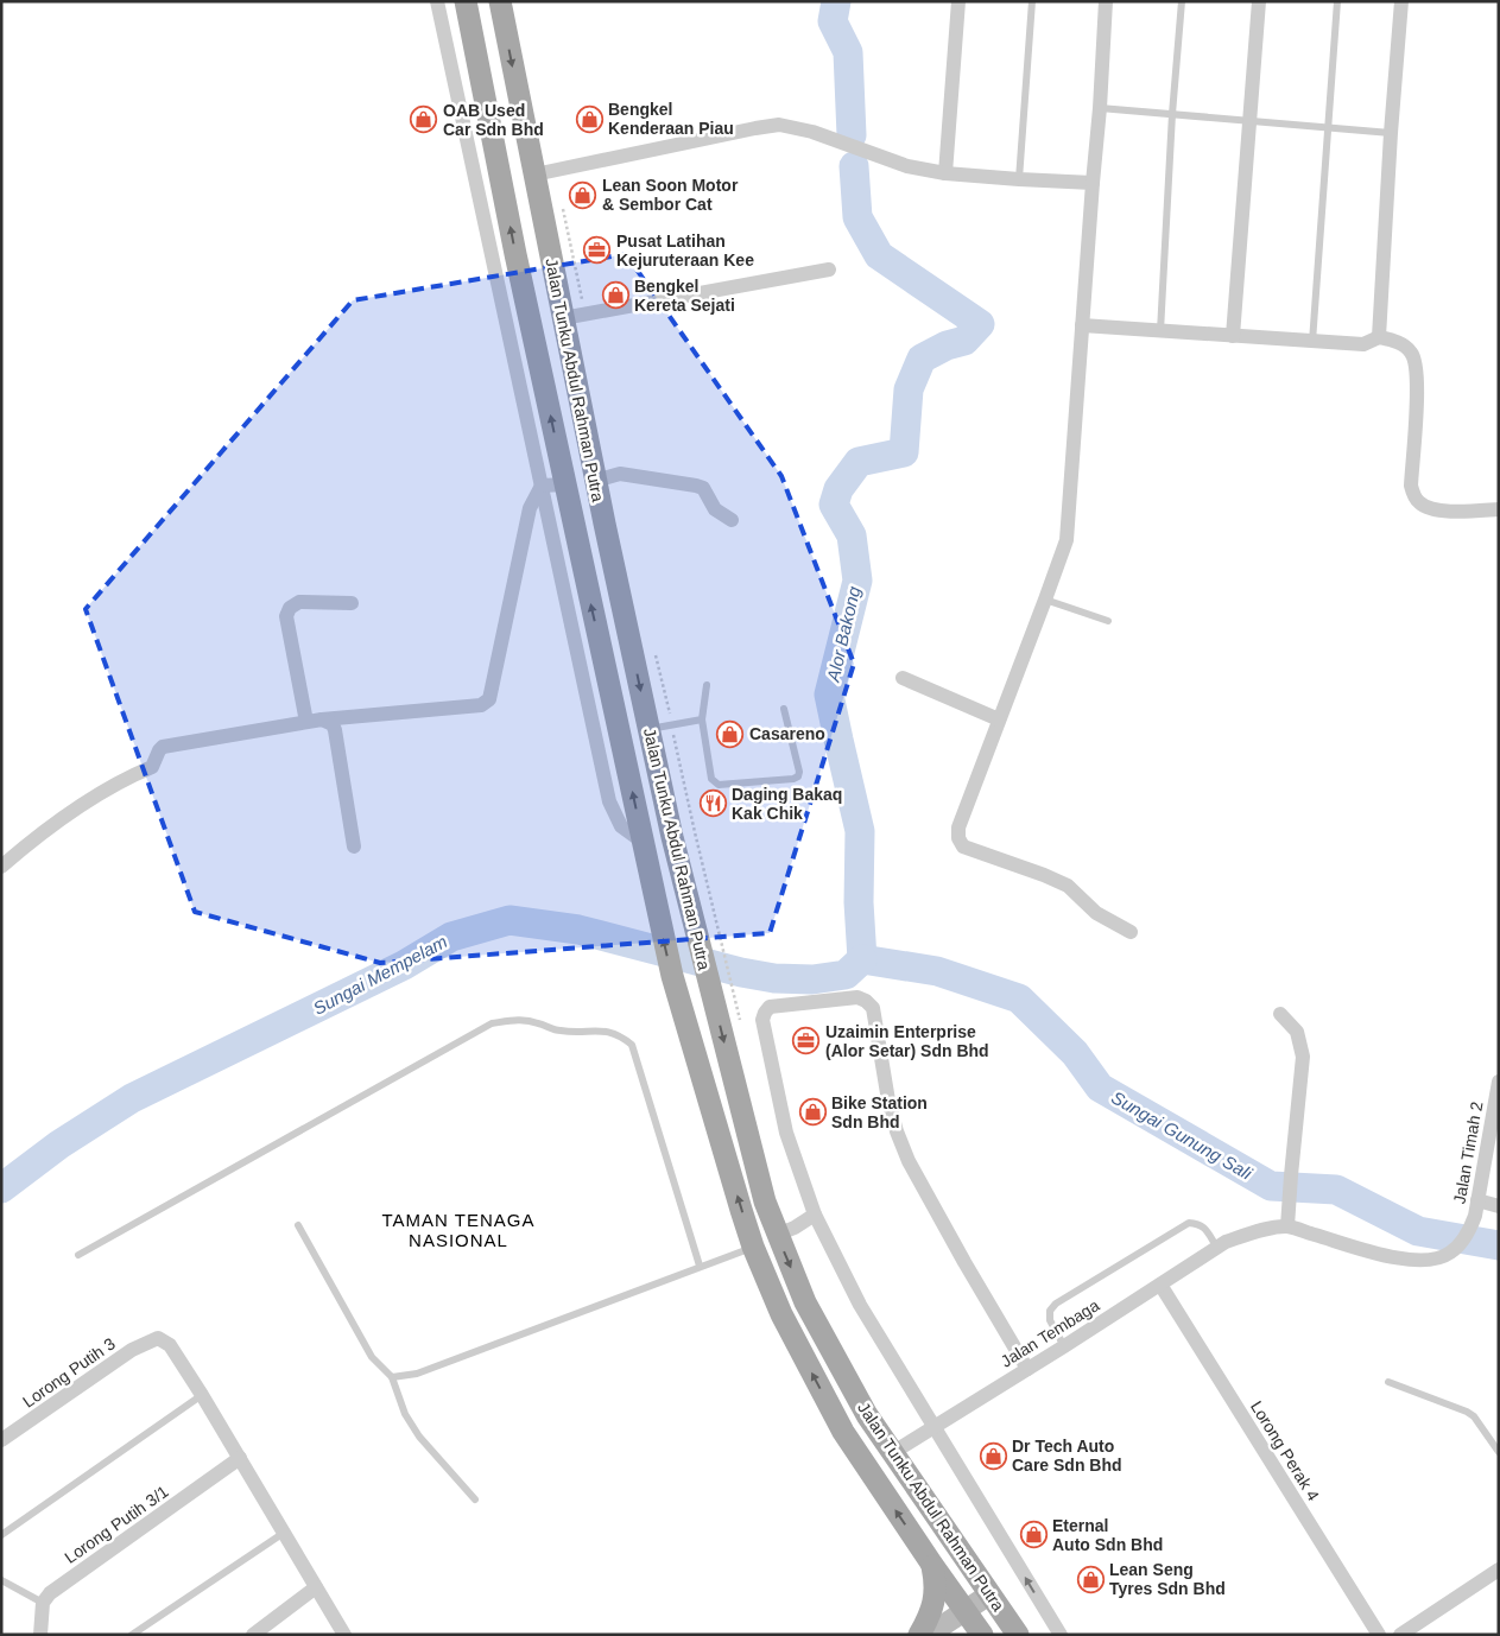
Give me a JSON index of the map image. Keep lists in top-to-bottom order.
{
  "streets": {
    "main road": ["Jalan Tunku Abdul Rahman Putra"],
    "street": [
      "Jalan Timah 2",
      "Jalan Tembaga",
      "Lorong Putih 3",
      "Lorong Perak 4",
      "Lorong Putih 3/1"
    ]
  },
  "crossings": [
    ["Jalan Tunku Abdul Rahman Putra", "Jalan Tembaga"],
    ["Jalan Timah 2", "Jalan Tembaga"],
    ["Jalan Tembaga", "Lorong Perak 4"]
  ],
  "districts": ["TAMAN TENAGA NASIONAL"],
  "water": ["Alor Bakong", "Sungai Mempelam", "Sungai Gunung Sali"],
  "places": {
    "shop": [
      "Bengkel Kenderaan Piau",
      "OAB Used Car Sdn Bhd",
      "Lean Soon Motor & Sembor Cat",
      "Bengkel Kereta Sejati",
      "Casareno",
      "Bike Station Sdn Bhd",
      "Dr Tech Auto Care Sdn Bhd",
      "Eternal Auto Sdn Bhd",
      "Lean Seng Tyres Sdn Bhd"
    ],
    "office": ["Pusat Latihan Kejuruteraan Kee", "Uzaimin Enterprise (Alor Setar) Sdn Bhd"],
    "restaurant": ["Daging Bakaq Kak Chik"]
  }
}
